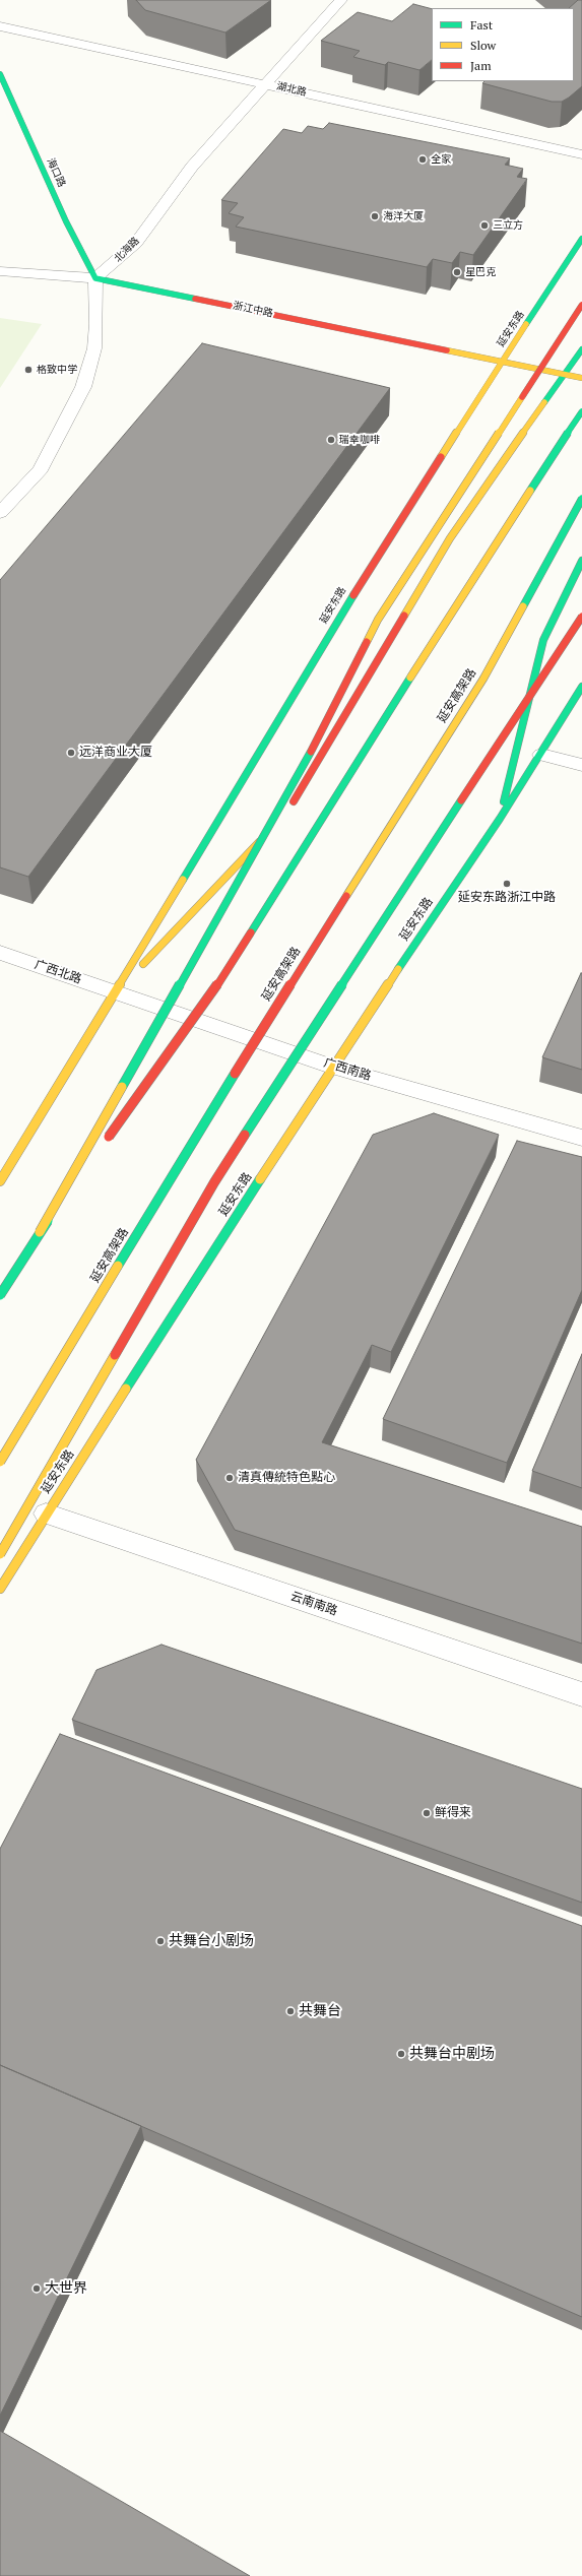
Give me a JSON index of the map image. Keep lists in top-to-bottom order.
{
  "streets": {
    "main road": [
      "海口路",
      "浙江中路",
      "延安东路",
      "延安高架路"
    ],
    "street": [
      "湖北路",
      "北海路",
      "广西北路",
      "广西南路",
      "云南南路"
    ]
  },
  "crossings": [
    ["湖北路", "北海路"],
    ["海口路", "北海路"],
    ["海口路", "浙江中路"],
    ["北海路", "浙江中路"],
    ["浙江中路", "延安东路"],
    ["延安东路", "广西北路"],
    ["延安东路", "广西南路"],
    ["延安东路", "云南南路"],
    ["广西北路", "广西南路"]
  ],
  "places": [
    "全家",
    "海洋大厦",
    "三立方",
    "星巴克",
    "格致中学",
    "瑞幸咖啡",
    "远洋商业大厦",
    "延安东路浙江中路",
    "清真傳統特色點心",
    "鲜得来",
    "共舞台小剧场",
    "共舞台",
    "共舞台中剧场",
    "大世界"
  ],
  "legend": ["Fast", "Slow", "Jam"]
}
